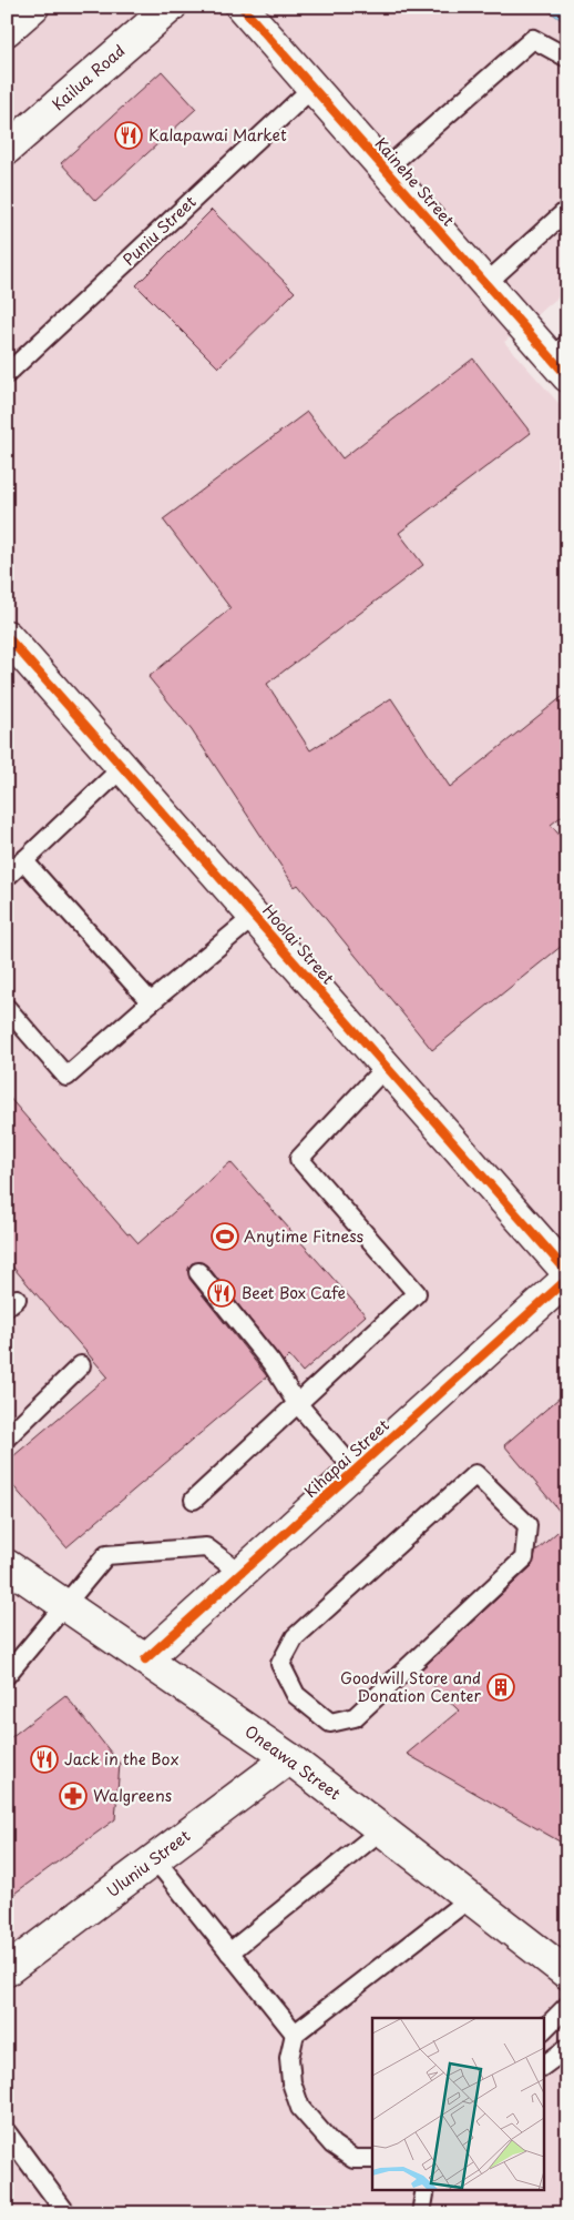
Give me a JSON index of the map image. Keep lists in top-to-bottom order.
{
  "streets": {
    "street": [
      "Kailua Road",
      "Kainehe Street",
      "Hoolai Street",
      "Kihapai Street",
      "Oneawa Street",
      "Uluniu Street"
    ],
    "lane": ["Puniu Street"]
  },
  "crossings": [
    ["Kainehe Street", "Puniu Street"],
    ["Kihapai Street", "Oneawa Street"],
    ["Oneawa Street", "Uluniu Street"]
  ],
  "places": {
    "restaurant": ["Kalapawai Market", "Beet Box Cafe", "Jack in the Box"],
    "sports": ["Anytime Fitness"],
    "building": ["Goodwill Store and Donation Center"],
    "pharmacy": ["Walgreens"]
  }
}
